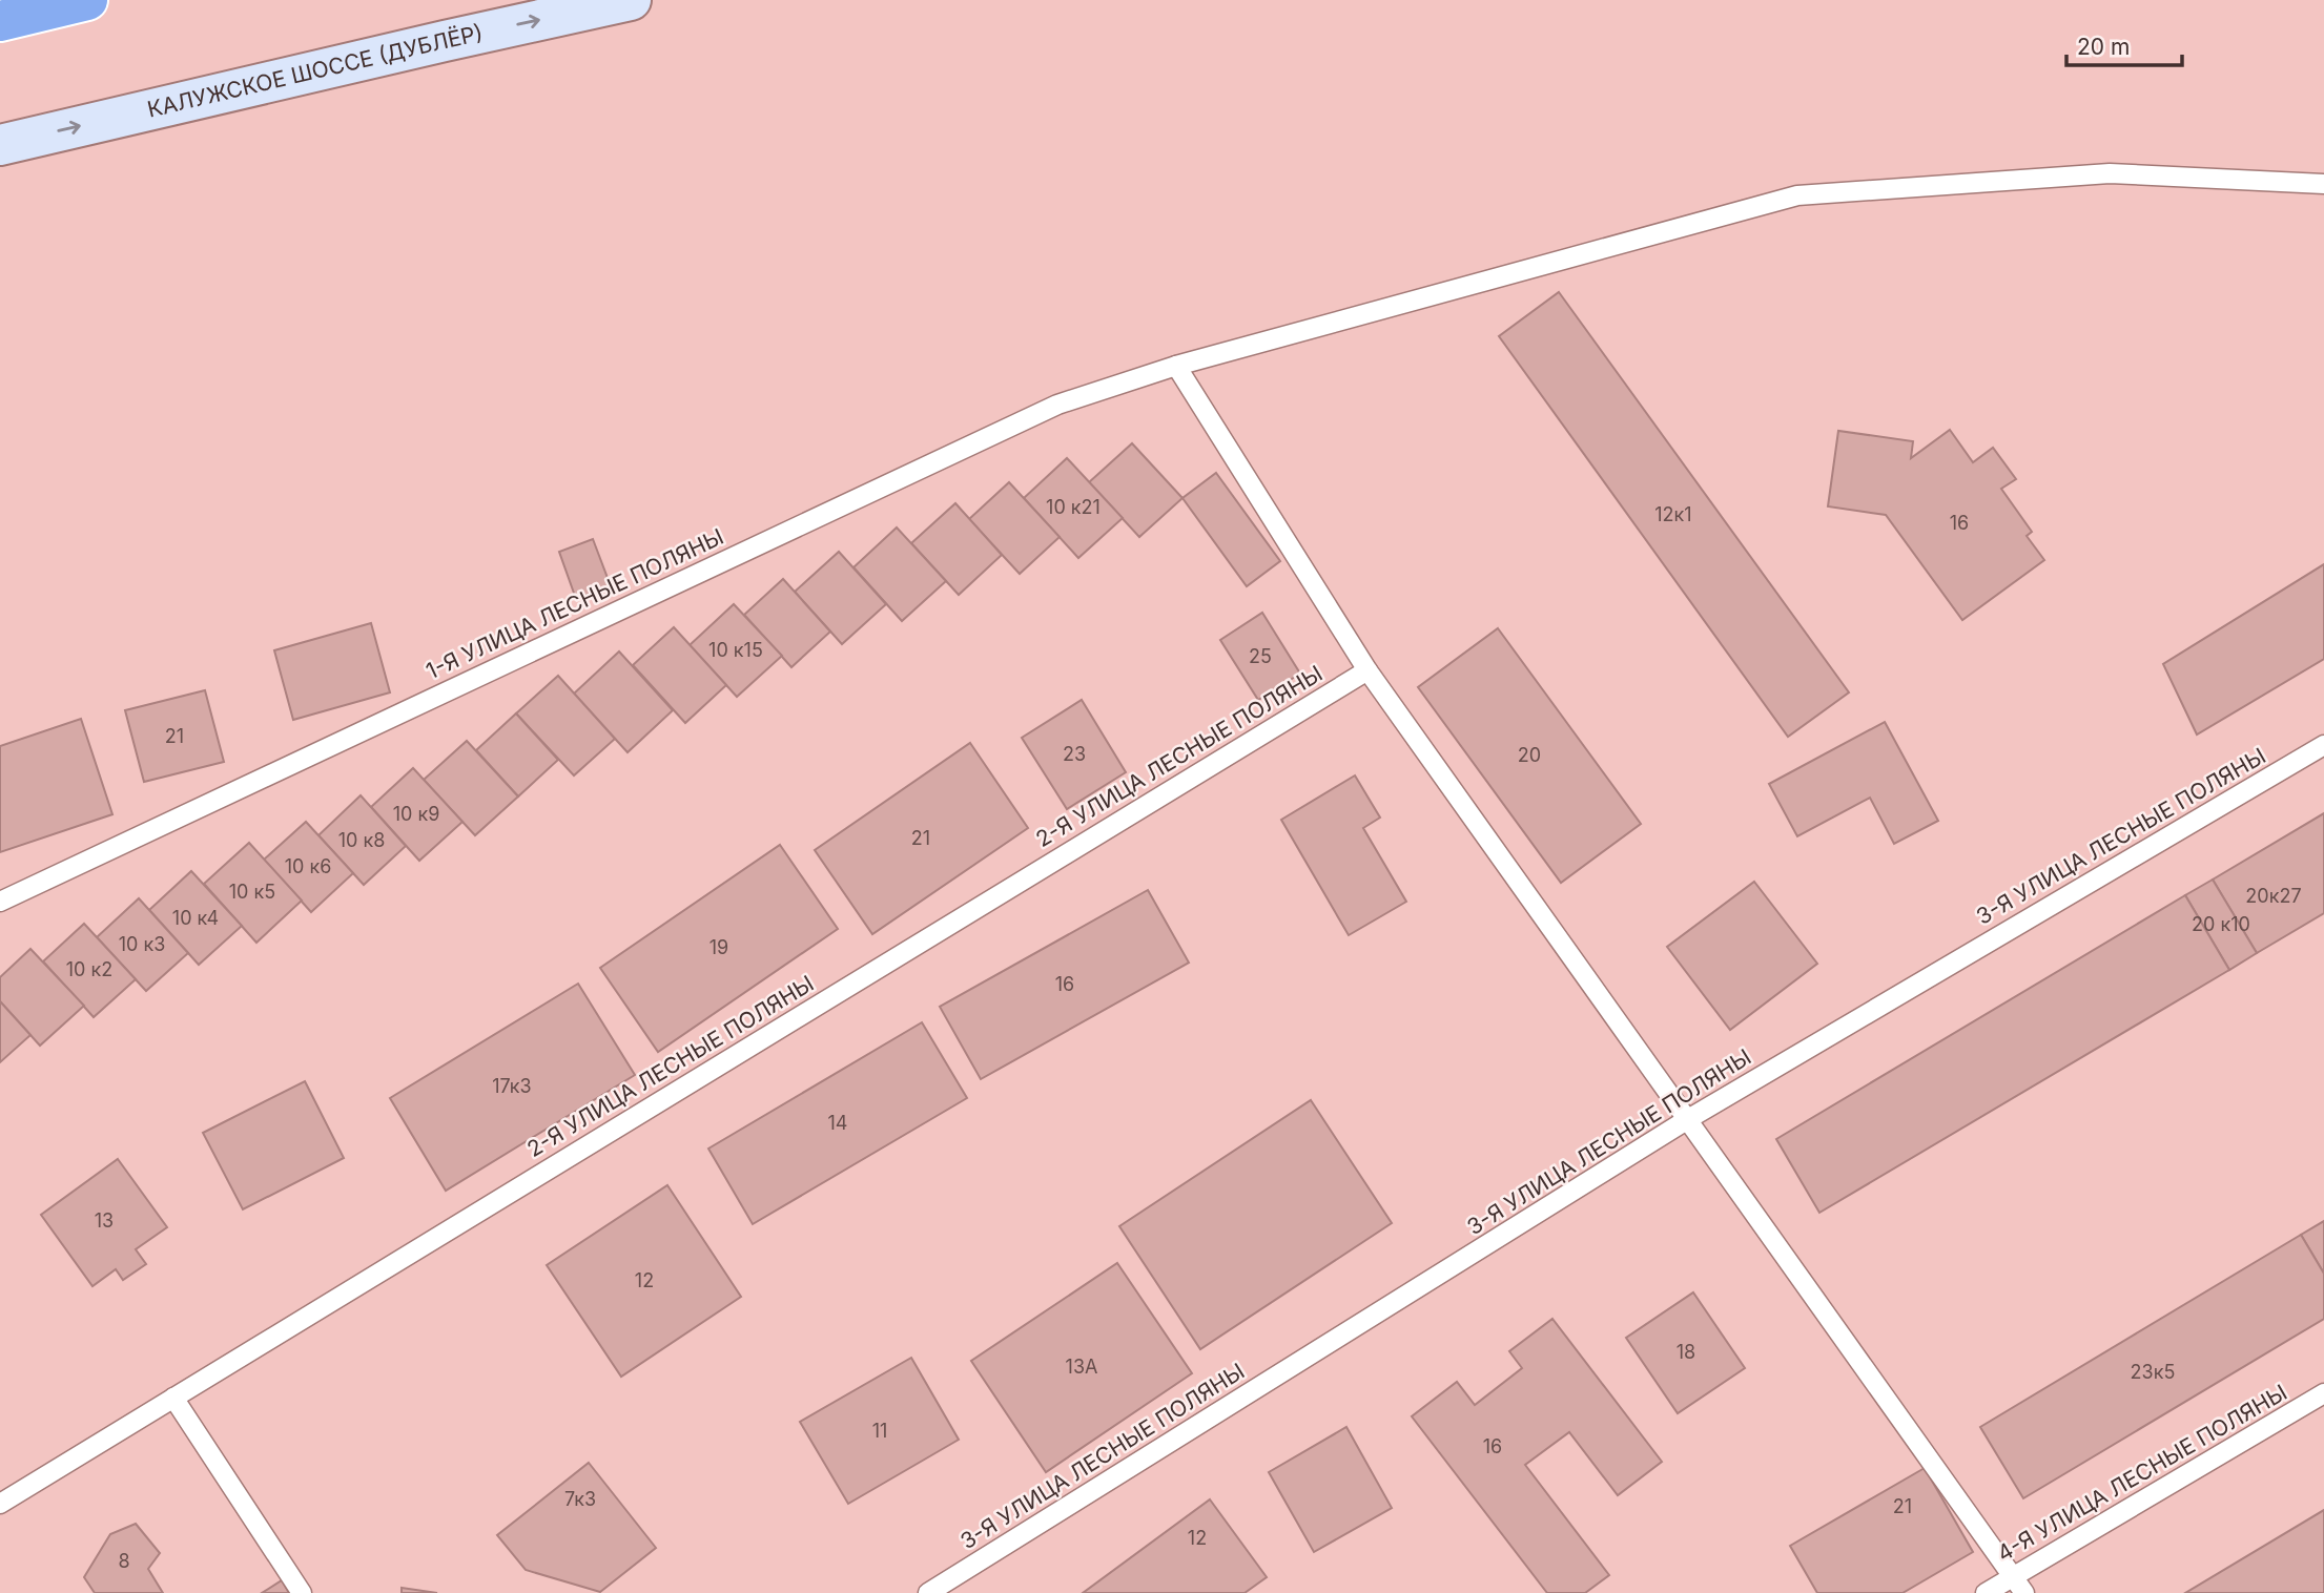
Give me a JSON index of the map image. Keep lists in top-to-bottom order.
{
  "streets": {
    "main road": ["КАЛУЖСКОЕ ШОССЕ (ДУБЛЁР)"],
    "lane": [
      "1-Я УЛИЦА ЛЕСНЫЕ ПОЛЯНЫ",
      "2-Я УЛИЦА ЛЕСНЫЕ ПОЛЯНЫ",
      "3-Я УЛИЦА ЛЕСНЫЕ ПОЛЯНЫ",
      "4-Я УЛИЦА ЛЕСНЫЕ ПОЛЯНЫ"
    ]
  },
  "one_way": ["КАЛУЖСКОЕ ШОССЕ (ДУБЛЁР)"],
  "house_numbers": [
    "10 к21",
    "12к1",
    "16",
    "10 к15",
    "25",
    "21",
    "23",
    "20",
    "10 к9",
    "21",
    "10 к8",
    "10 к6",
    "10 к5",
    "20к27",
    "10 к4",
    "20 к10",
    "10 к3",
    "19",
    "10 к2",
    "16",
    "17к3",
    "14",
    "13",
    "12",
    "18",
    "13А",
    "23к5",
    "11",
    "16",
    "7к3",
    "21",
    "12",
    "8"
  ],
  "scale_bar": "20 m"
}
